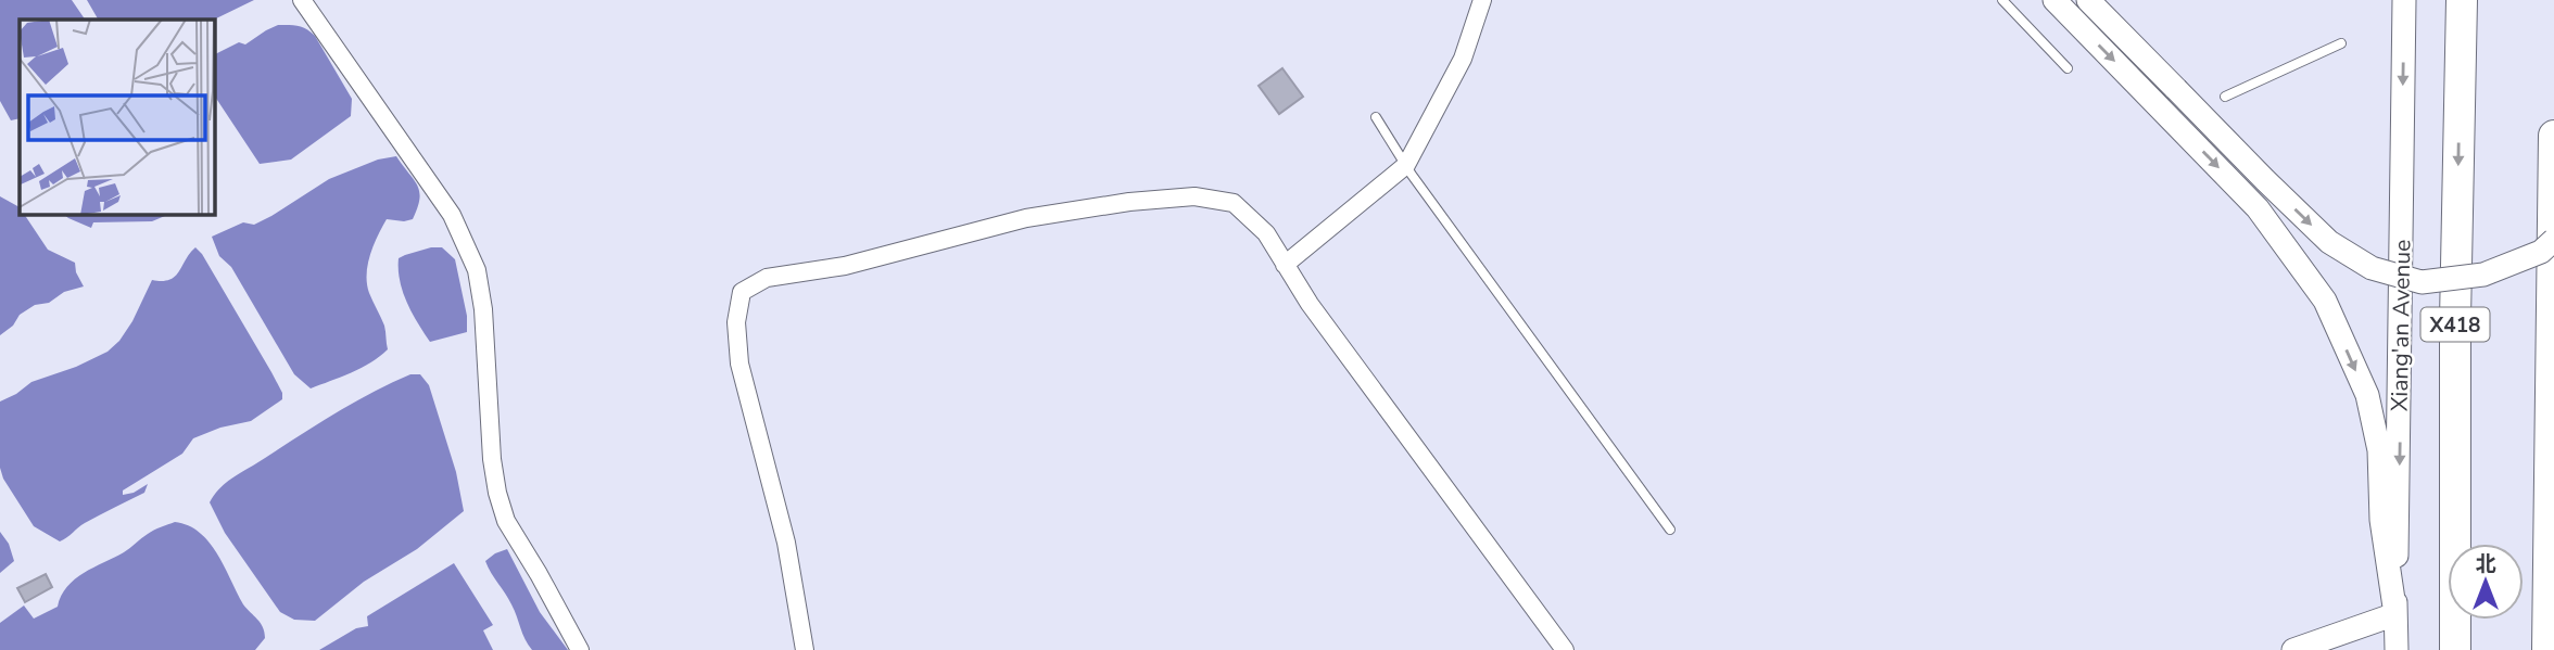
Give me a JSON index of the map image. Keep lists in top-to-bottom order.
{
  "streets": {
    "highway": ["X418"],
    "main road": ["Xiang'an Avenue"]
  },
  "one_way": ["Xiang'an Avenue"],
  "north": "top"
}
